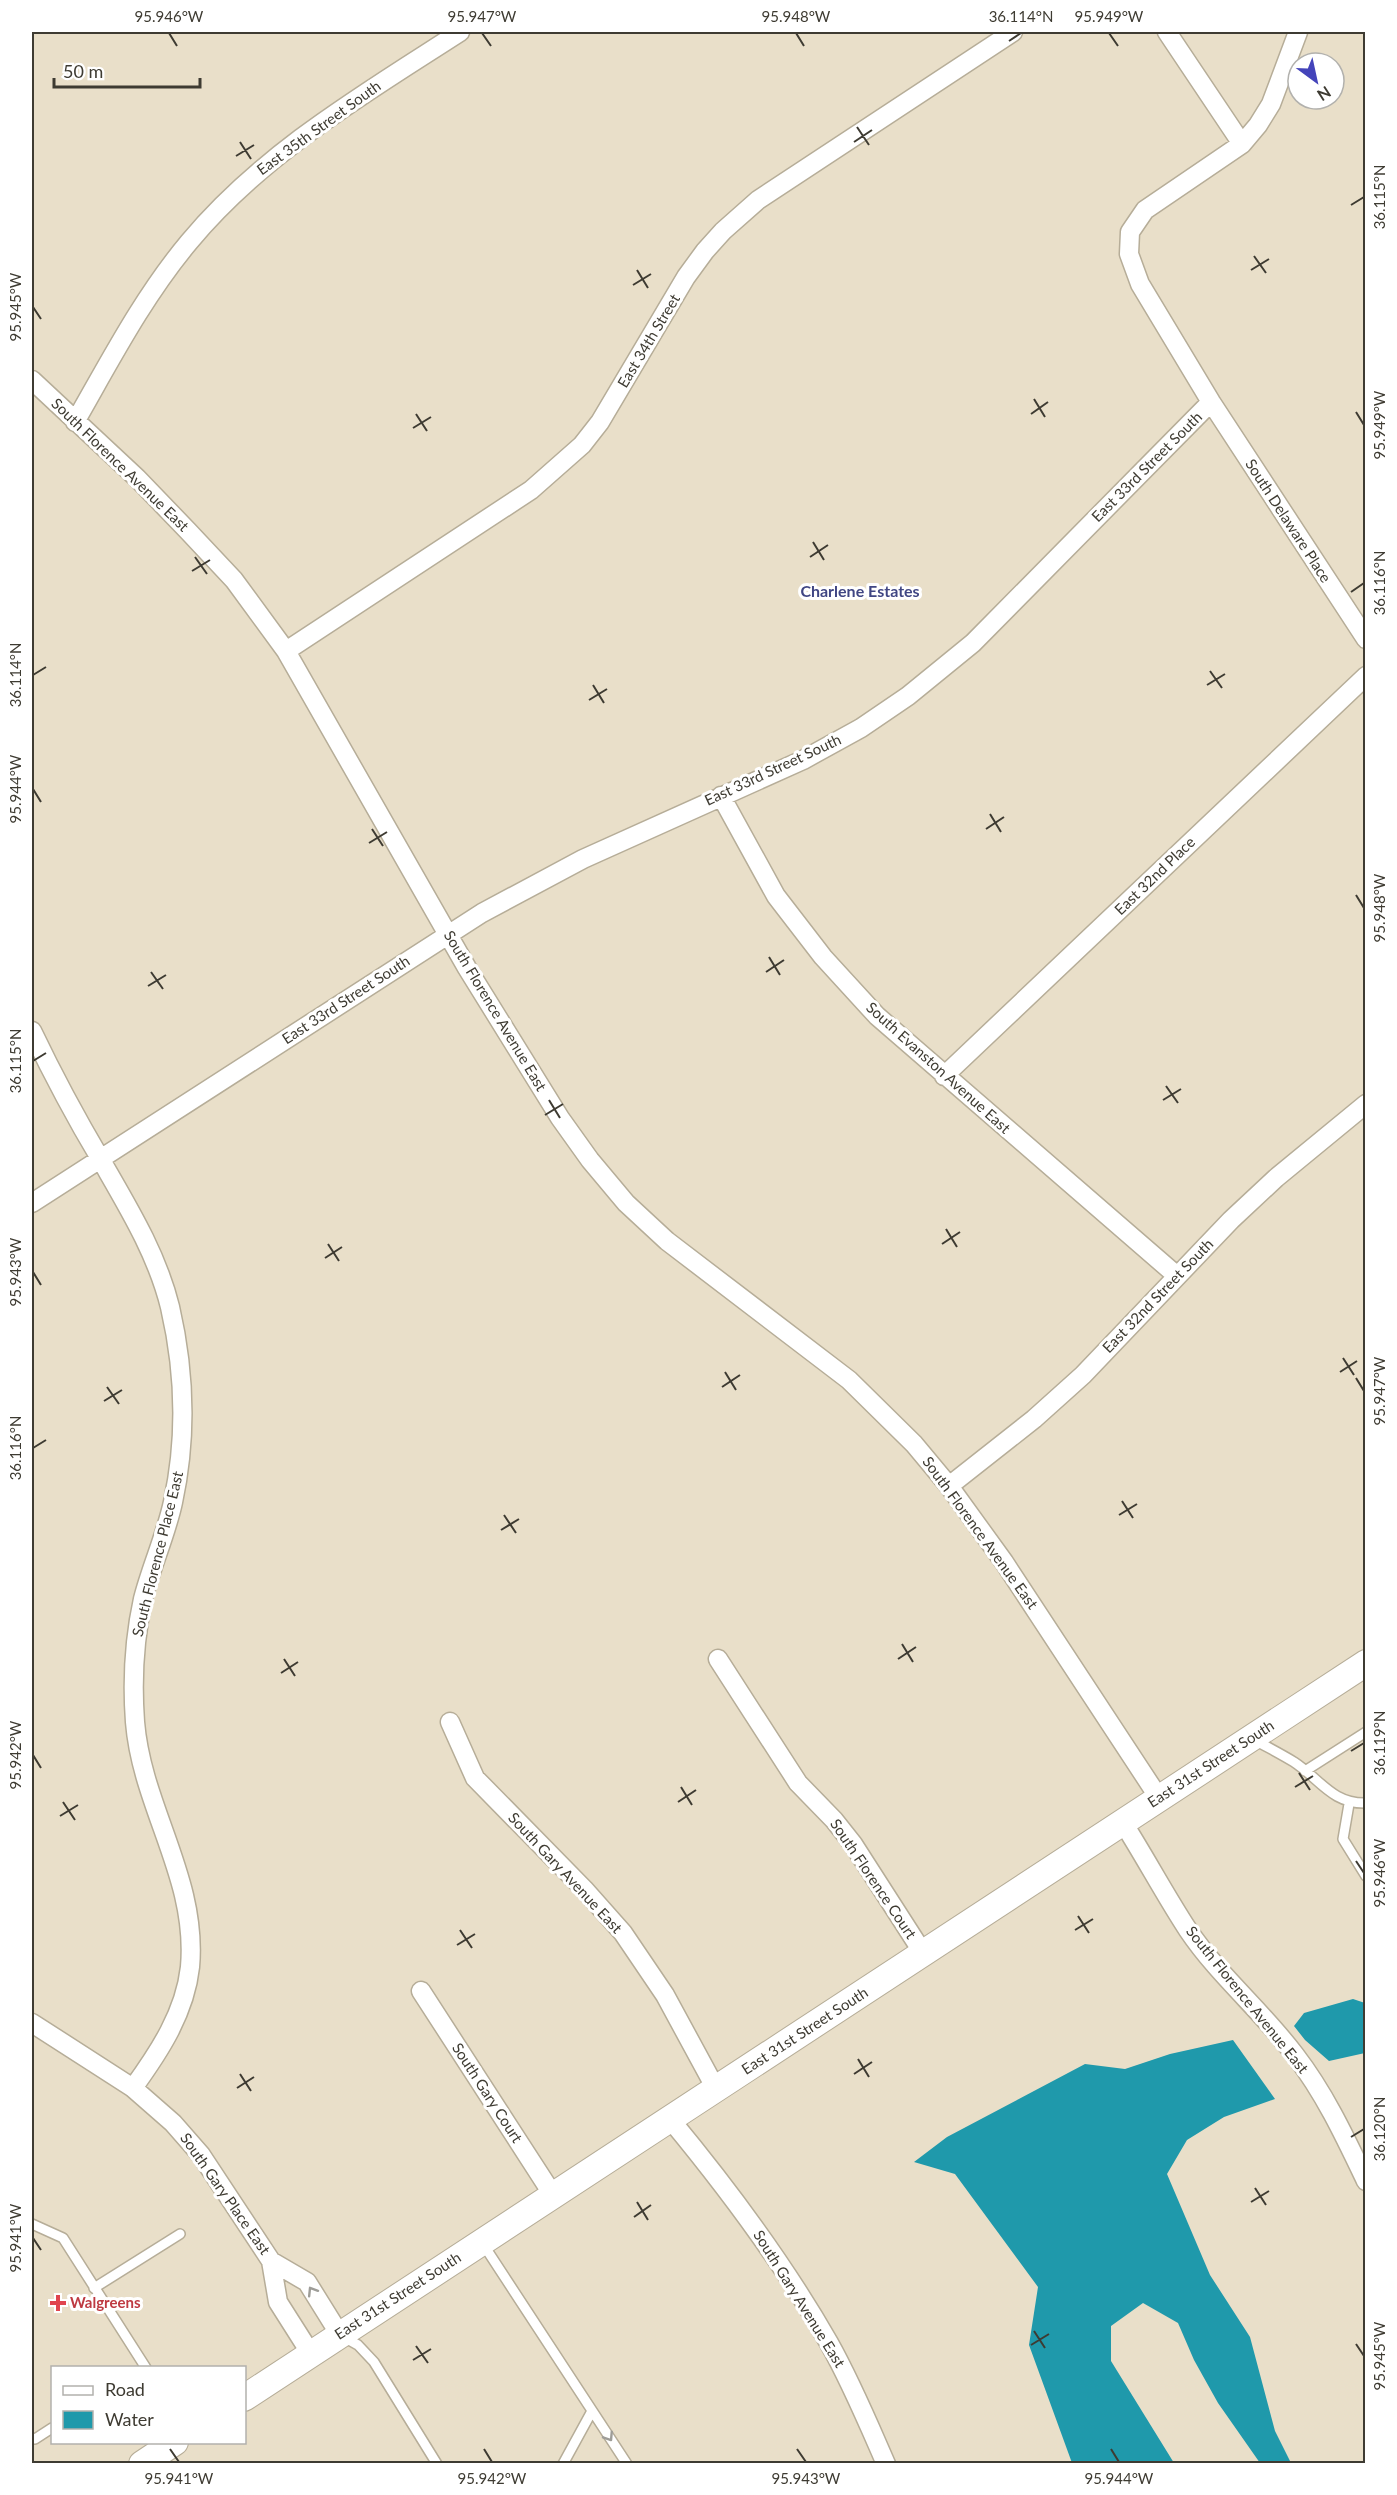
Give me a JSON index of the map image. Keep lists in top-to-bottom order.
{
  "streets": {
    "main road": ["East 31st Street South"],
    "street": [
      "East 35th Street South",
      "East 34th Street",
      "South Florence Avenue East",
      "East 33rd Street South",
      "South Delaware Place",
      "East 32nd Place",
      "South Evanston Avenue East",
      "East 32nd Street South",
      "South Florence Place East",
      "South Gary Avenue East",
      "South Florence Court",
      "South Gary Court",
      "South Gary Place East"
    ]
  },
  "crossings": [
    ["East 35th Street South", "South Florence Avenue East"],
    ["East 34th Street", "South Florence Avenue East"],
    ["South Florence Avenue East", "East 33rd Street South"],
    ["South Florence Avenue East", "East 32nd Street South"],
    ["South Florence Avenue East", "East 31st Street South"],
    ["East 33rd Street South", "South Delaware Place"],
    ["East 33rd Street South", "South Evanston Avenue East"],
    ["East 33rd Street South", "South Florence Place East"],
    ["East 32nd Place", "South Evanston Avenue East"],
    ["South Evanston Avenue East", "East 32nd Street South"],
    ["South Florence Place East", "South Gary Place East"],
    ["East 31st Street South", "South Gary Avenue East"],
    ["East 31st Street South", "South Florence Court"],
    ["East 31st Street South", "South Gary Court"],
    ["East 31st Street South", "South Gary Place East"]
  ],
  "districts": ["Charlene Estates"],
  "places": {
    "health": ["Walgreens"]
  },
  "legend": ["Road", "Water"],
  "scale_bar": "50 m",
  "north": "bottom right",
  "coordinates": [
    "95.946°W",
    "95.947°W",
    "95.948°W",
    "36.114°N",
    "95.949°W",
    "36.115°N",
    "95.945°W",
    "36.116°N",
    "95.944°W",
    "95.943°W",
    "36.119°N",
    "95.942°W",
    "36.120°N",
    "95.941°W"
  ]
}
